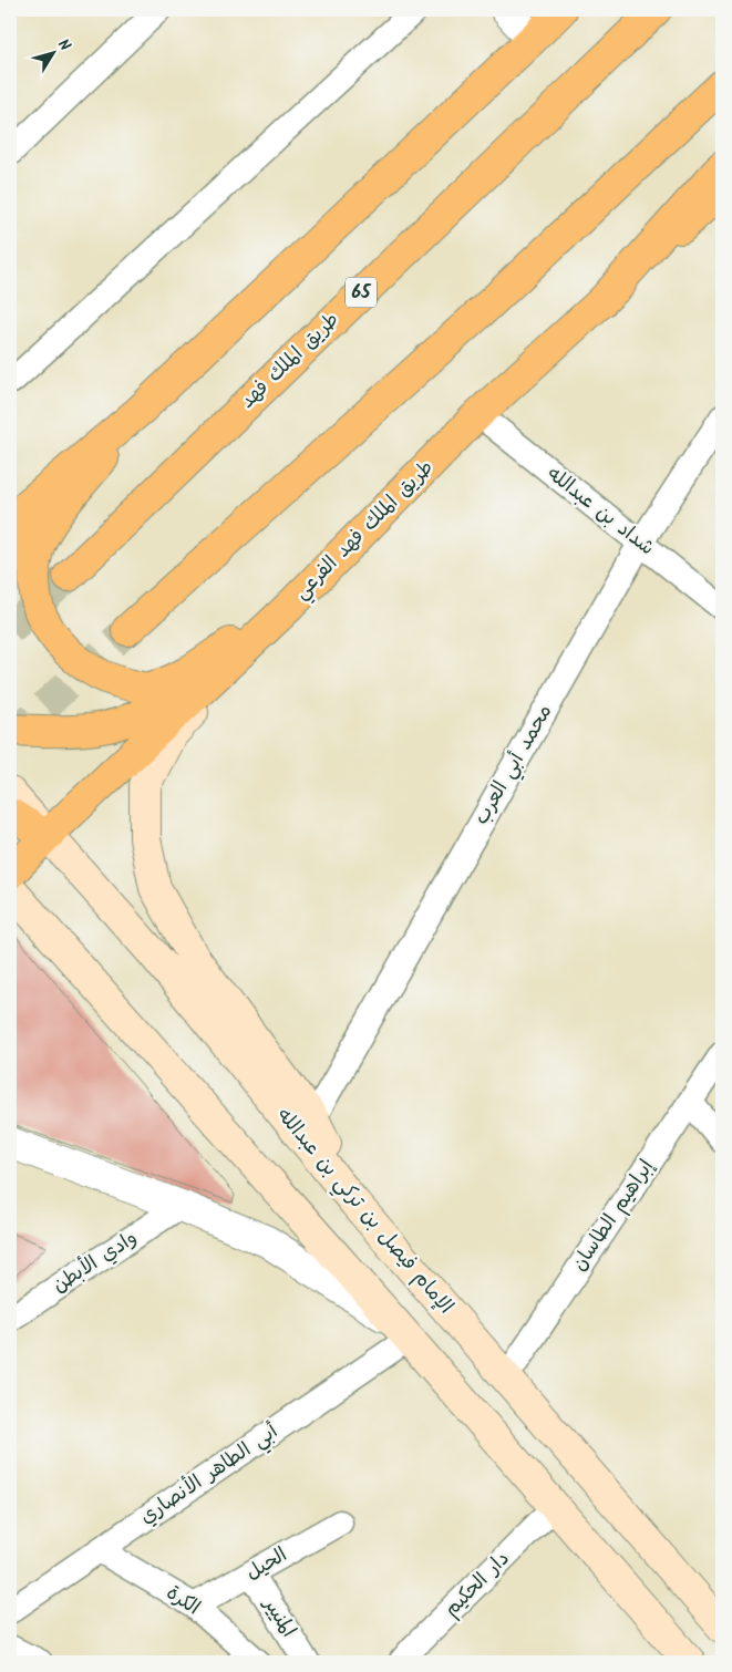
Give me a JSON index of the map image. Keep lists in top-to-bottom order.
{
  "streets": {
    "main road": [
      "65",
      "طريق الملك فهد",
      "طريق الملك فهد الفرعي",
      "الإمام فيصل بن تركي بن عبدالله"
    ],
    "street": [
      "شداد بن عبدالله",
      "محمد أبي العرب",
      "إبراهيم الطاسان",
      "وادي الأبطن",
      "أبي الطاهر الأنصاري",
      "الحيل",
      "دار الحكيم",
      "الكرة",
      "المنيير"
    ]
  },
  "crossings": [
    ["شداد بن عبدالله", "طريق الملك فهد الفرعي"],
    ["شداد بن عبدالله", "محمد أبي العرب"],
    ["طريق الملك فهد الفرعي", "الإمام فيصل بن تركي بن عبدالله"],
    ["الإمام فيصل بن تركي بن عبدالله", "إبراهيم الطاسان"],
    ["أبي الطاهر الأنصاري", "الكرة"],
    ["الحيل", "الكرة"],
    ["الحيل", "المنيير"]
  ],
  "north": "top right"
}
